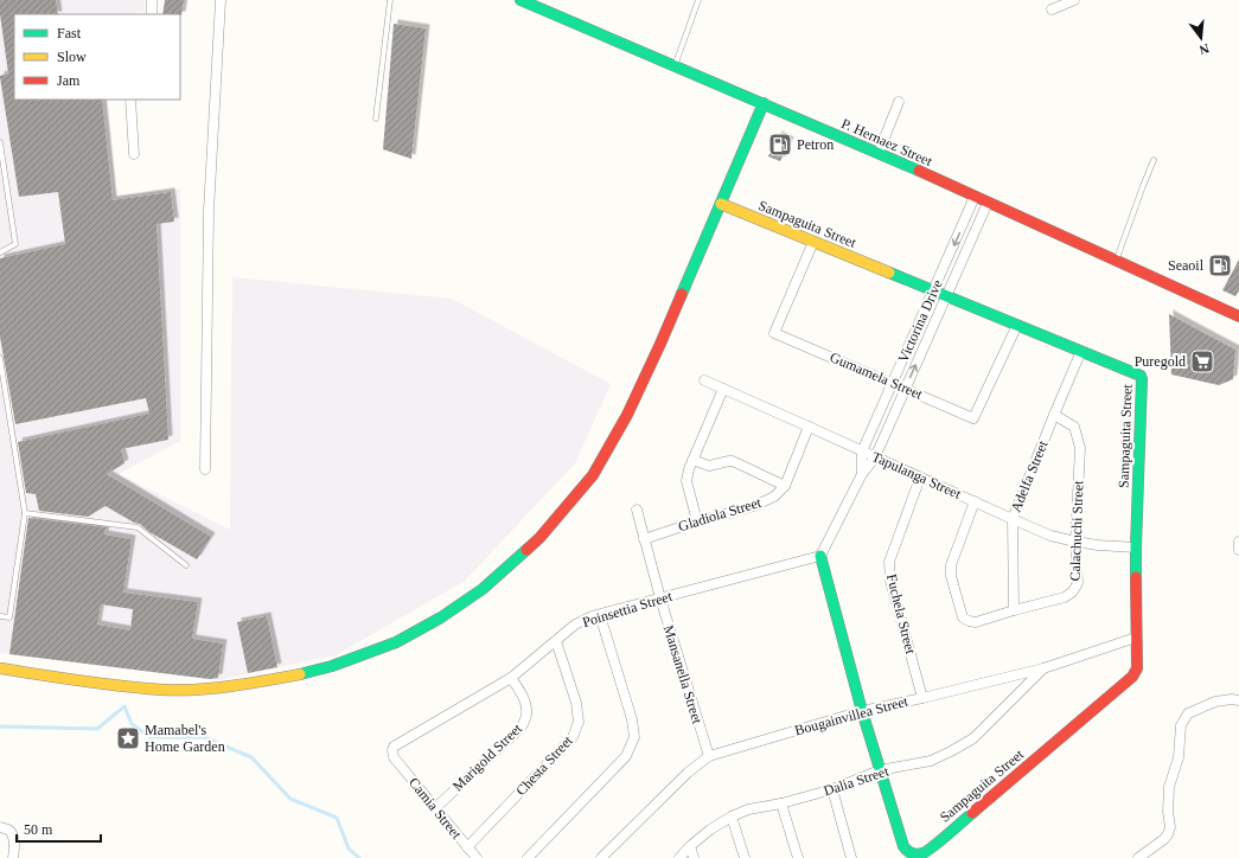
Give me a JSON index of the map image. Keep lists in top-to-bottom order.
{
  "streets": {
    "street": [
      "P. Hernaez Street",
      "Sampaguita Street",
      "Victorina Drive",
      "Gumamela Street",
      "Tapulanga Street",
      "Adelfa Street",
      "Gladiola Street",
      "Calachuchi Street",
      "Poinsettia Street",
      "Fuchela Street",
      "Mansanella Street",
      "Bougainvillea Street",
      "Marigold Street",
      "Chesta Street",
      "Dalia Street",
      "Camia Street"
    ]
  },
  "crossings": [
    ["P. Hernaez Street", "Victorina Drive"],
    ["Sampaguita Street", "Victorina Drive"],
    ["Sampaguita Street", "Gumamela Street"],
    ["Sampaguita Street", "Tapulanga Street"],
    ["Sampaguita Street", "Adelfa Street"],
    ["Sampaguita Street", "Bougainvillea Street"],
    ["Sampaguita Street", "Dalia Street"],
    ["Victorina Drive", "Gumamela Street"],
    ["Victorina Drive", "Tapulanga Street"],
    ["Victorina Drive", "Poinsettia Street"],
    ["Tapulanga Street", "Adelfa Street"],
    ["Tapulanga Street", "Gladiola Street"],
    ["Tapulanga Street", "Calachuchi Street"],
    ["Tapulanga Street", "Fuchela Street"],
    ["Adelfa Street", "Calachuchi Street"],
    ["Gladiola Street", "Mansanella Street"],
    ["Poinsettia Street", "Mansanella Street"],
    ["Poinsettia Street", "Marigold Street"],
    ["Poinsettia Street", "Chesta Street"],
    ["Poinsettia Street", "Camia Street"],
    ["Fuchela Street", "Bougainvillea Street"],
    ["Mansanella Street", "Bougainvillea Street"],
    ["Bougainvillea Street", "Dalia Street"],
    ["Marigold Street", "Camia Street"],
    ["Chesta Street", "Camia Street"]
  ],
  "places": {
    "fuel station": ["Petron", "Seaoil"],
    "supermarket": ["Puregold"],
    "place": ["Mamabel's Home Garden"]
  },
  "legend": ["Fast", "Slow", "Jam"],
  "scale_bar": "50 m",
  "north": "bottom"
}
